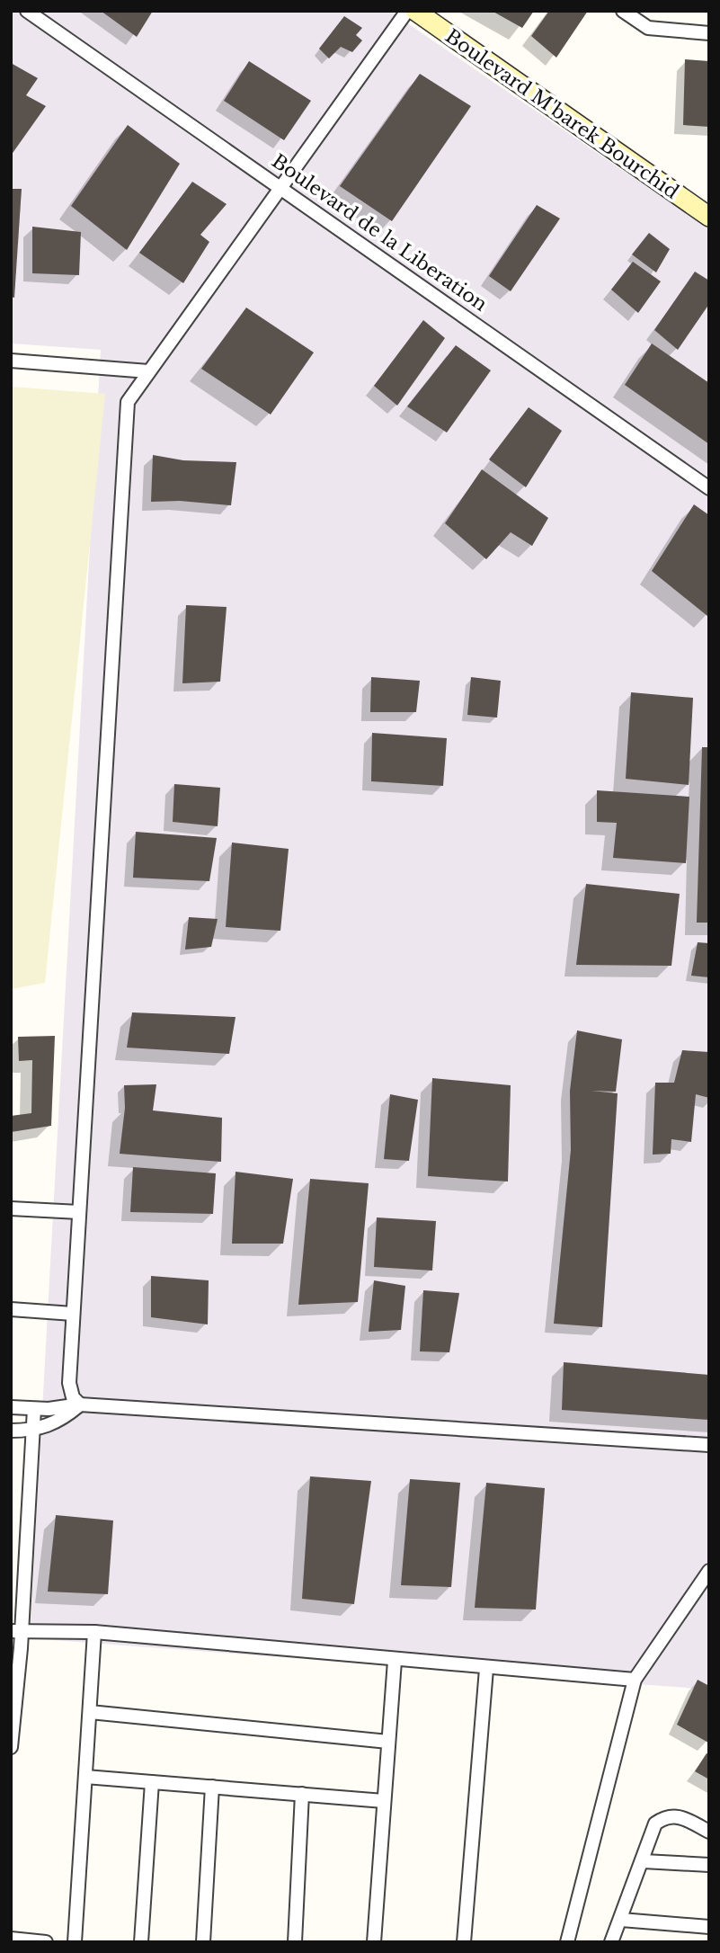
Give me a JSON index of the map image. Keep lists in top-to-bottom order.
{
  "streets": {
    "street": ["Boulevard M'barek Bourchid", "Boulevard de la Liberation"]
  }
}
